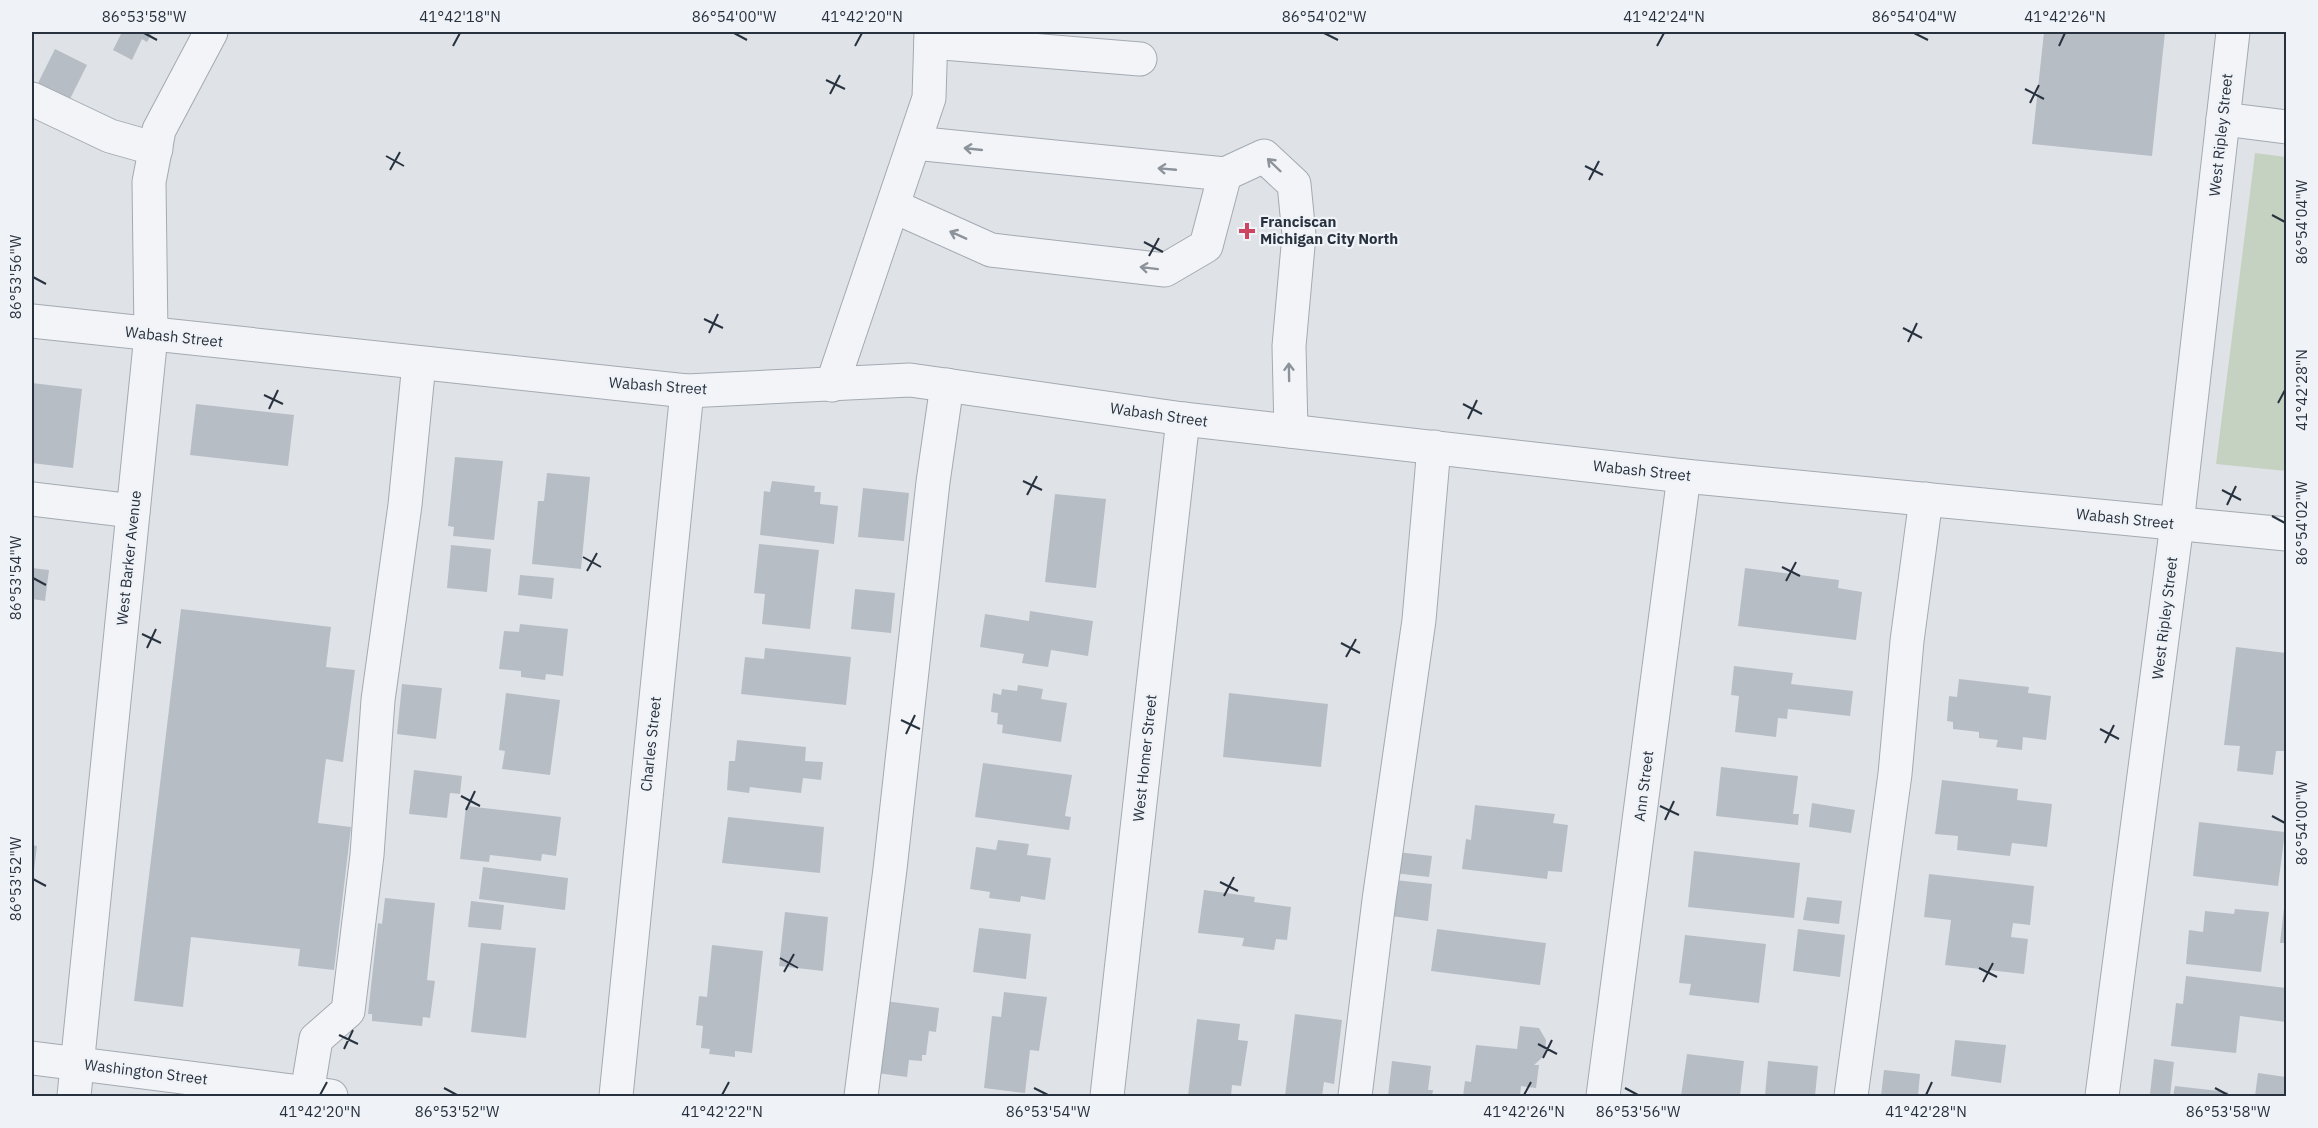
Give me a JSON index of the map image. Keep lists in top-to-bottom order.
{
  "streets": {
    "street": [
      "West Ripley Street",
      "Wabash Street",
      "West Barker Avenue",
      "Charles Street",
      "West Homer Street",
      "Ann Street",
      "Washington Street"
    ]
  },
  "crossings": [
    ["West Ripley Street", "Wabash Street"],
    ["Wabash Street", "West Barker Avenue"],
    ["Wabash Street", "Charles Street"],
    ["Wabash Street", "West Homer Street"],
    ["Wabash Street", "Ann Street"],
    ["West Barker Avenue", "Washington Street"]
  ],
  "places": {
    "health": ["Franciscan Michigan City North"]
  },
  "coordinates": [
    "86°53'58\"W",
    "41°42'18\"N",
    "86°54'00\"W",
    "41°42'20\"N",
    "86°54'02\"W",
    "41°42'24\"N",
    "86°54'04\"W",
    "41°42'26\"N",
    "86°53'56\"W",
    "41°42'28\"N",
    "86°53'54\"W",
    "86°53'52\"W",
    "41°42'22\"N"
  ]
}
